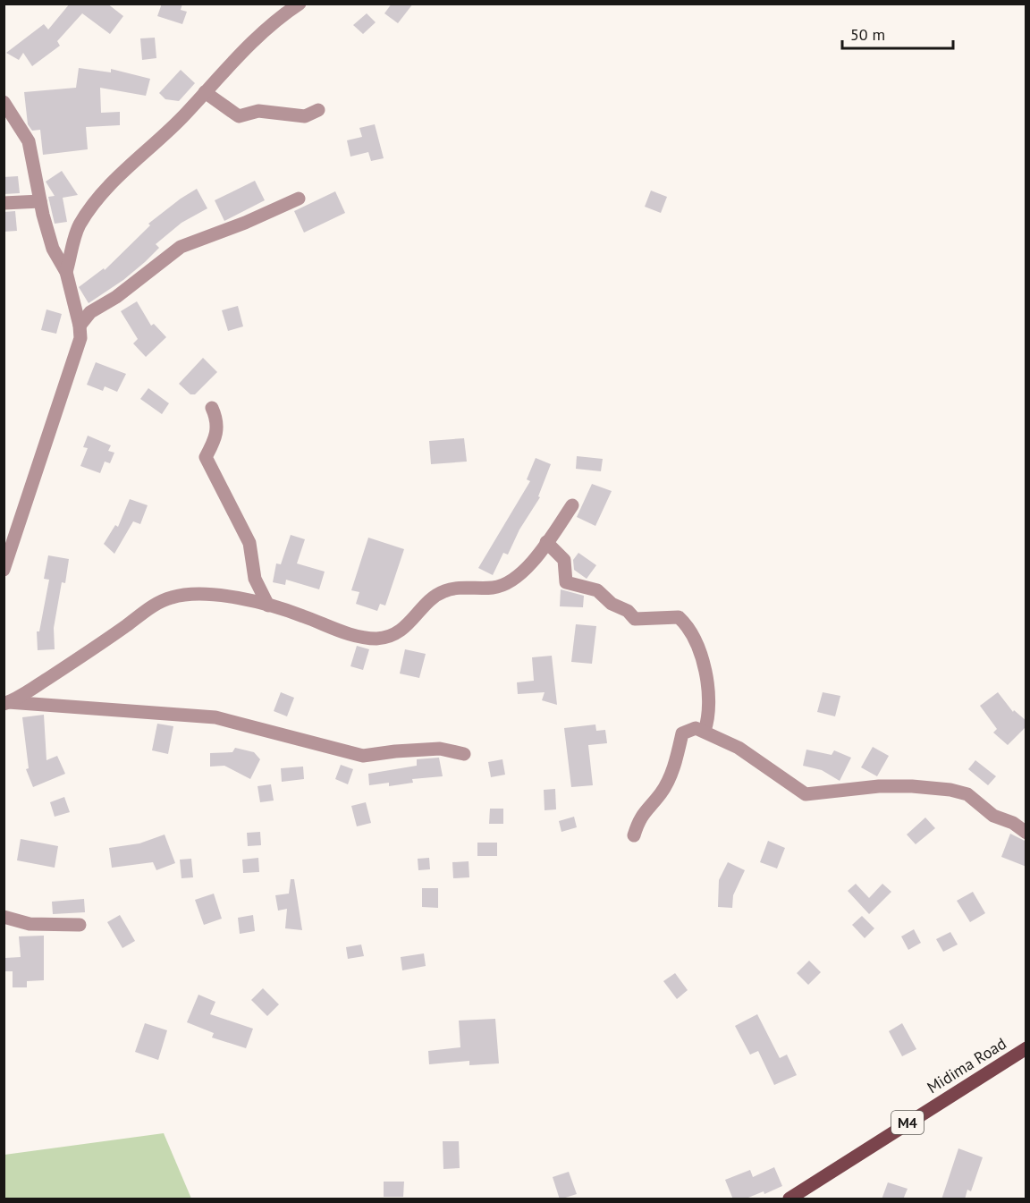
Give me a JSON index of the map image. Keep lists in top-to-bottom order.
{
  "streets": {
    "main road": ["Midima Road", "M4"]
  },
  "scale_bar": "50 m"
}
